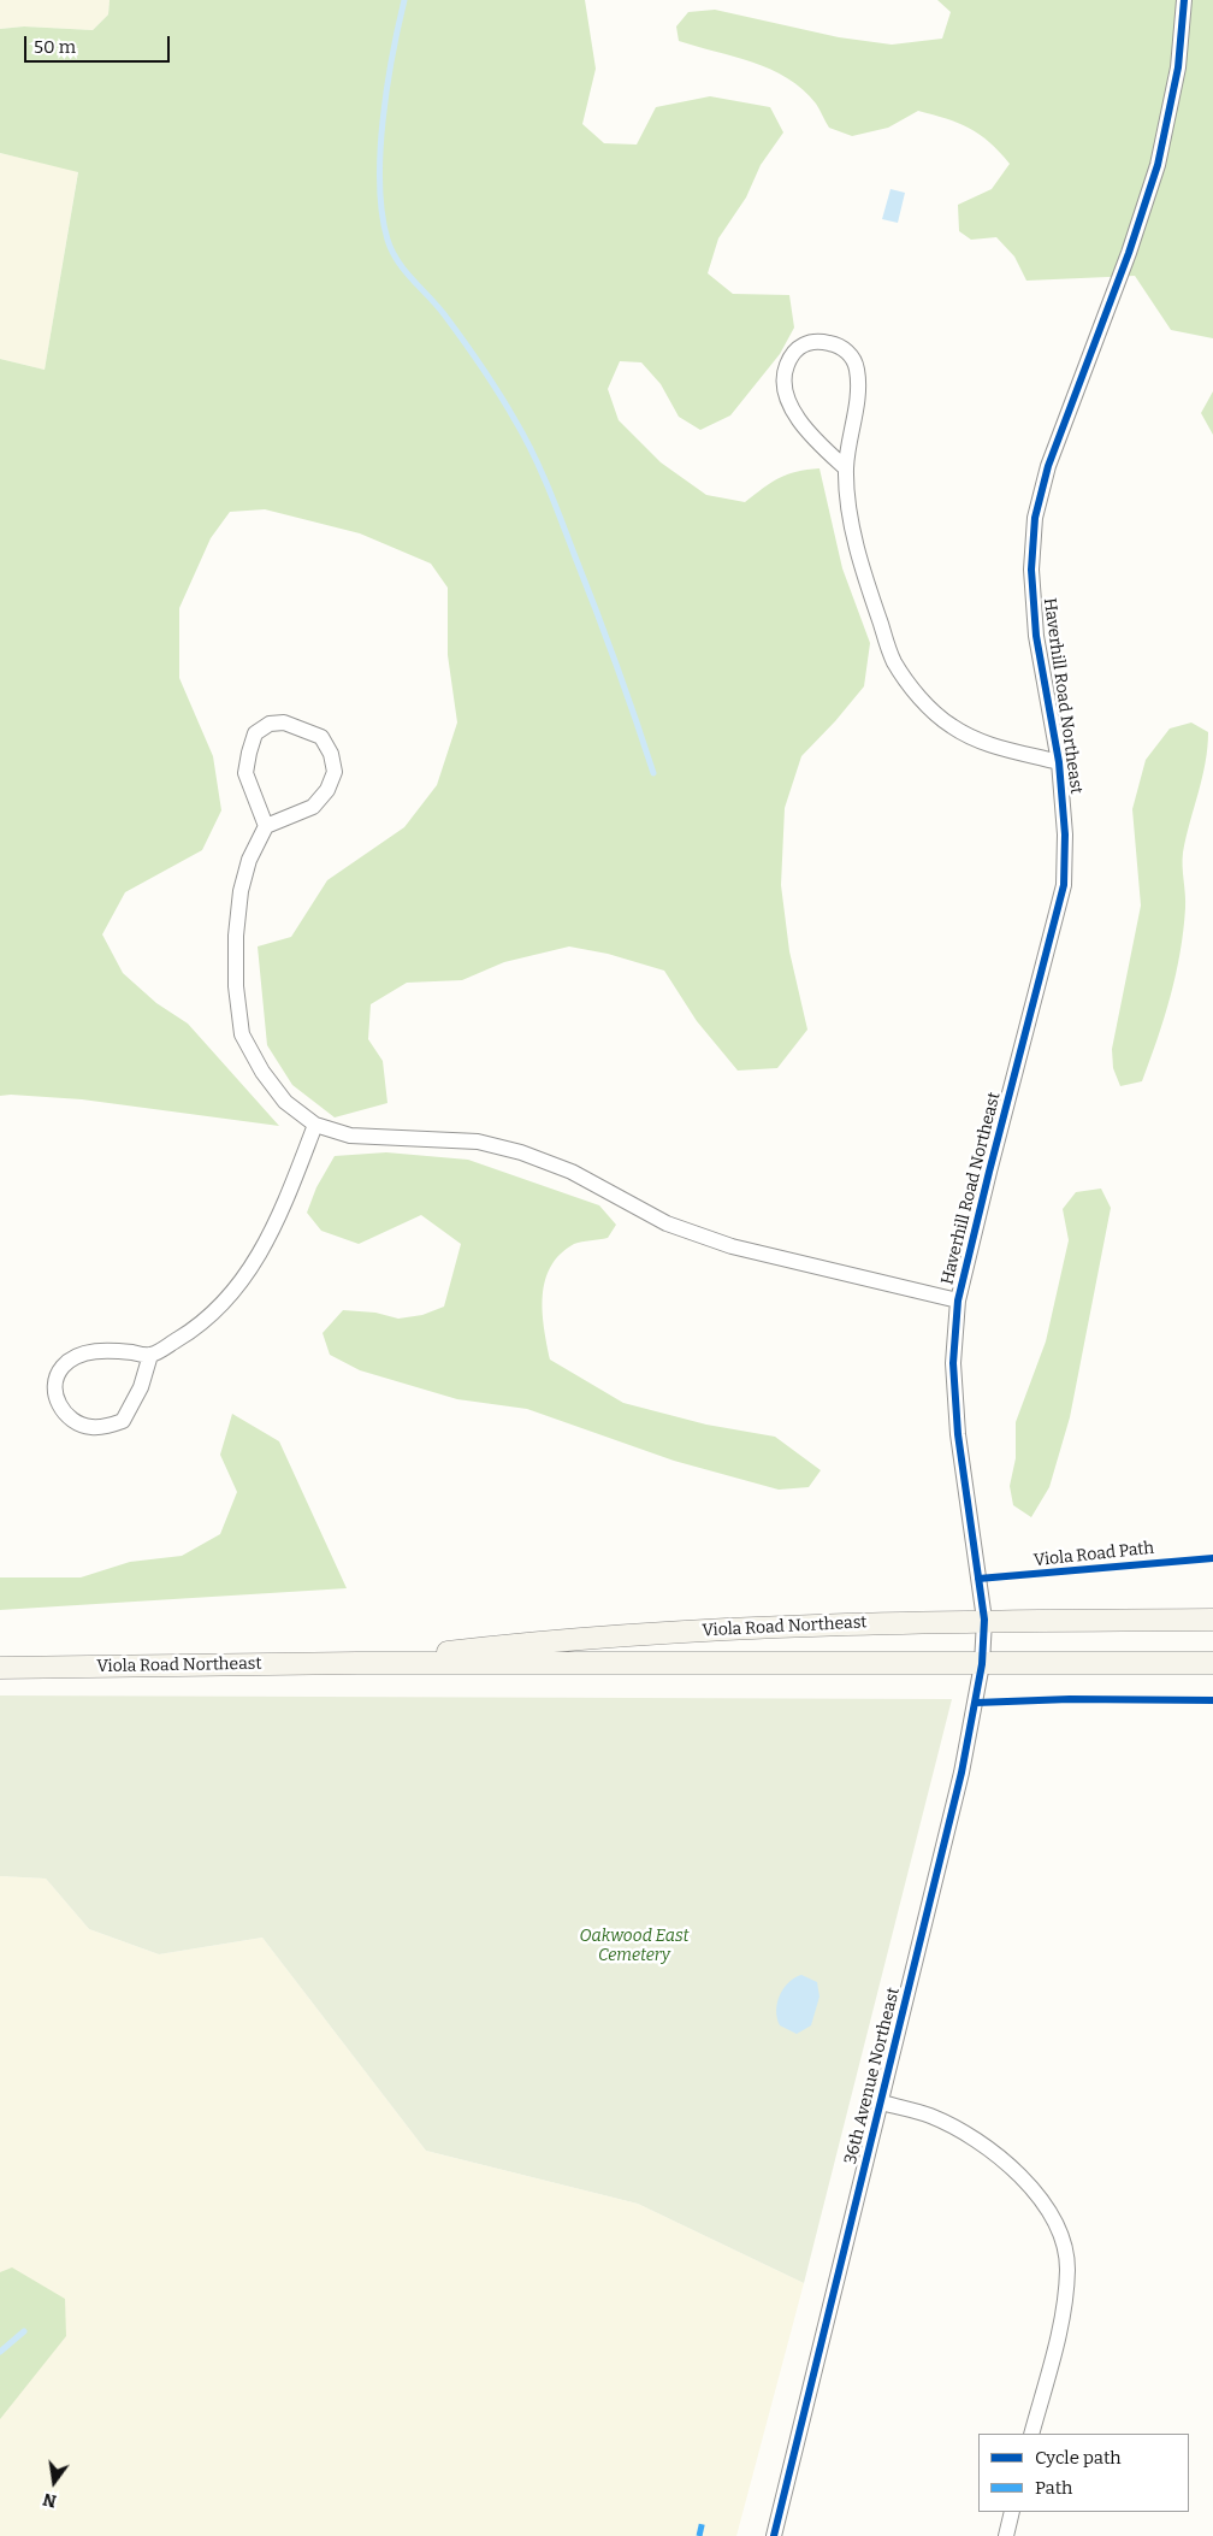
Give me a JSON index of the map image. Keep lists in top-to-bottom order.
{
  "streets": {
    "main road": ["Viola Road Northeast"],
    "street": ["Haverhill Road Northeast", "36th Avenue Northeast"],
    "cycle path": ["Viola Road Path"]
  },
  "crossings": [
    ["Haverhill Road Northeast", "Viola Road Northeast"],
    ["Haverhill Road Northeast", "36th Avenue Northeast"],
    ["Viola Road Northeast", "36th Avenue Northeast"]
  ],
  "parks": ["Oakwood East Cemetery"],
  "legend": ["Cycle path", "Path"],
  "scale_bar": "50 m",
  "north": "bottom"
}
